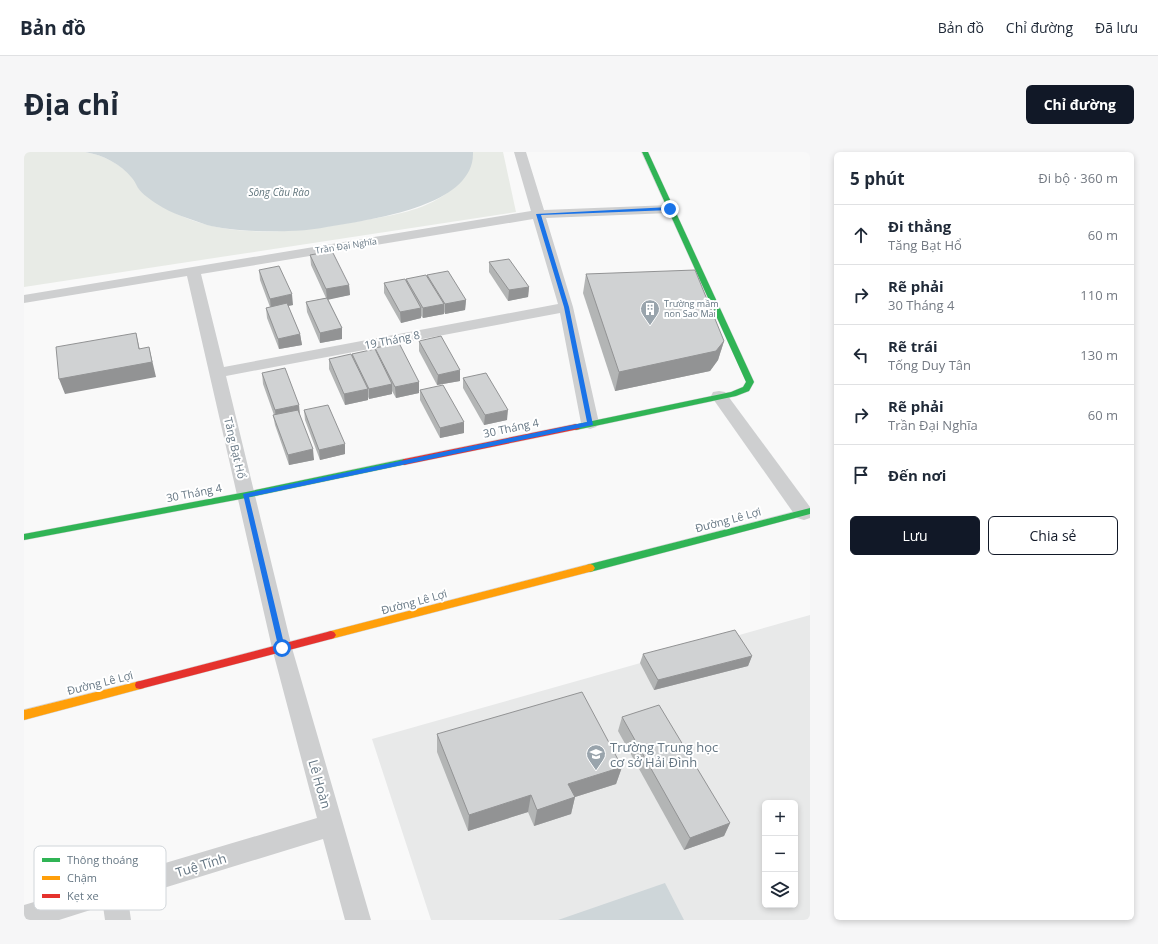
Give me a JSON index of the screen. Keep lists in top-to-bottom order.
{
  "streets": {
    "street": [
      "Trần Đại Nghĩa",
      "19 Tháng 8",
      "30 Tháng 4",
      "Tăng Bạt Hổ",
      "Đường Lê Lợi",
      "Lê Hoàn",
      "Tuệ Tĩnh"
    ]
  },
  "crossings": [
    ["Trần Đại Nghĩa", "30 Tháng 4"],
    ["Trần Đại Nghĩa", "Tăng Bạt Hổ"],
    ["19 Tháng 8", "Tăng Bạt Hổ"],
    ["30 Tháng 4", "Tăng Bạt Hổ"],
    ["Tăng Bạt Hổ", "Đường Lê Lợi"],
    ["Tăng Bạt Hổ", "Lê Hoàn"],
    ["Đường Lê Lợi", "Lê Hoàn"],
    ["Lê Hoàn", "Tuệ Tĩnh"]
  ],
  "water": ["Sông Cầu Rào"],
  "places": {
    "building": ["Trường mầm non Sao Mai"],
    "school or university": ["Trường Trung học cơ sở Hải Đình"]
  },
  "legend": ["Thông thoáng", "Chậm", "Kẹt xe"],
  "page": {
    "header": "Bản đồ",
    "nav": ["Bản đồ", "Chỉ đường", "Đã lưu"],
    "title": "Địa chỉ",
    "buttons": [
      "Chỉ đường",
      ["Lưu", "Chia sẻ"]
    ],
    "heading": ["5 phút", "Đi bộ · 360 m"],
    "list": [
      ["Đi thẳng", "Tăng Bạt Hổ", "60 m"],
      ["Rẽ phải", "30 Tháng 4", "110 m"],
      ["Rẽ trái", "Tống Duy Tân", "130 m"],
      ["Rẽ phải", "Trần Đại Nghĩa", "60 m"],
      "Đến nơi"
    ],
    "map_buttons": ["+", "−"]
  }
}
